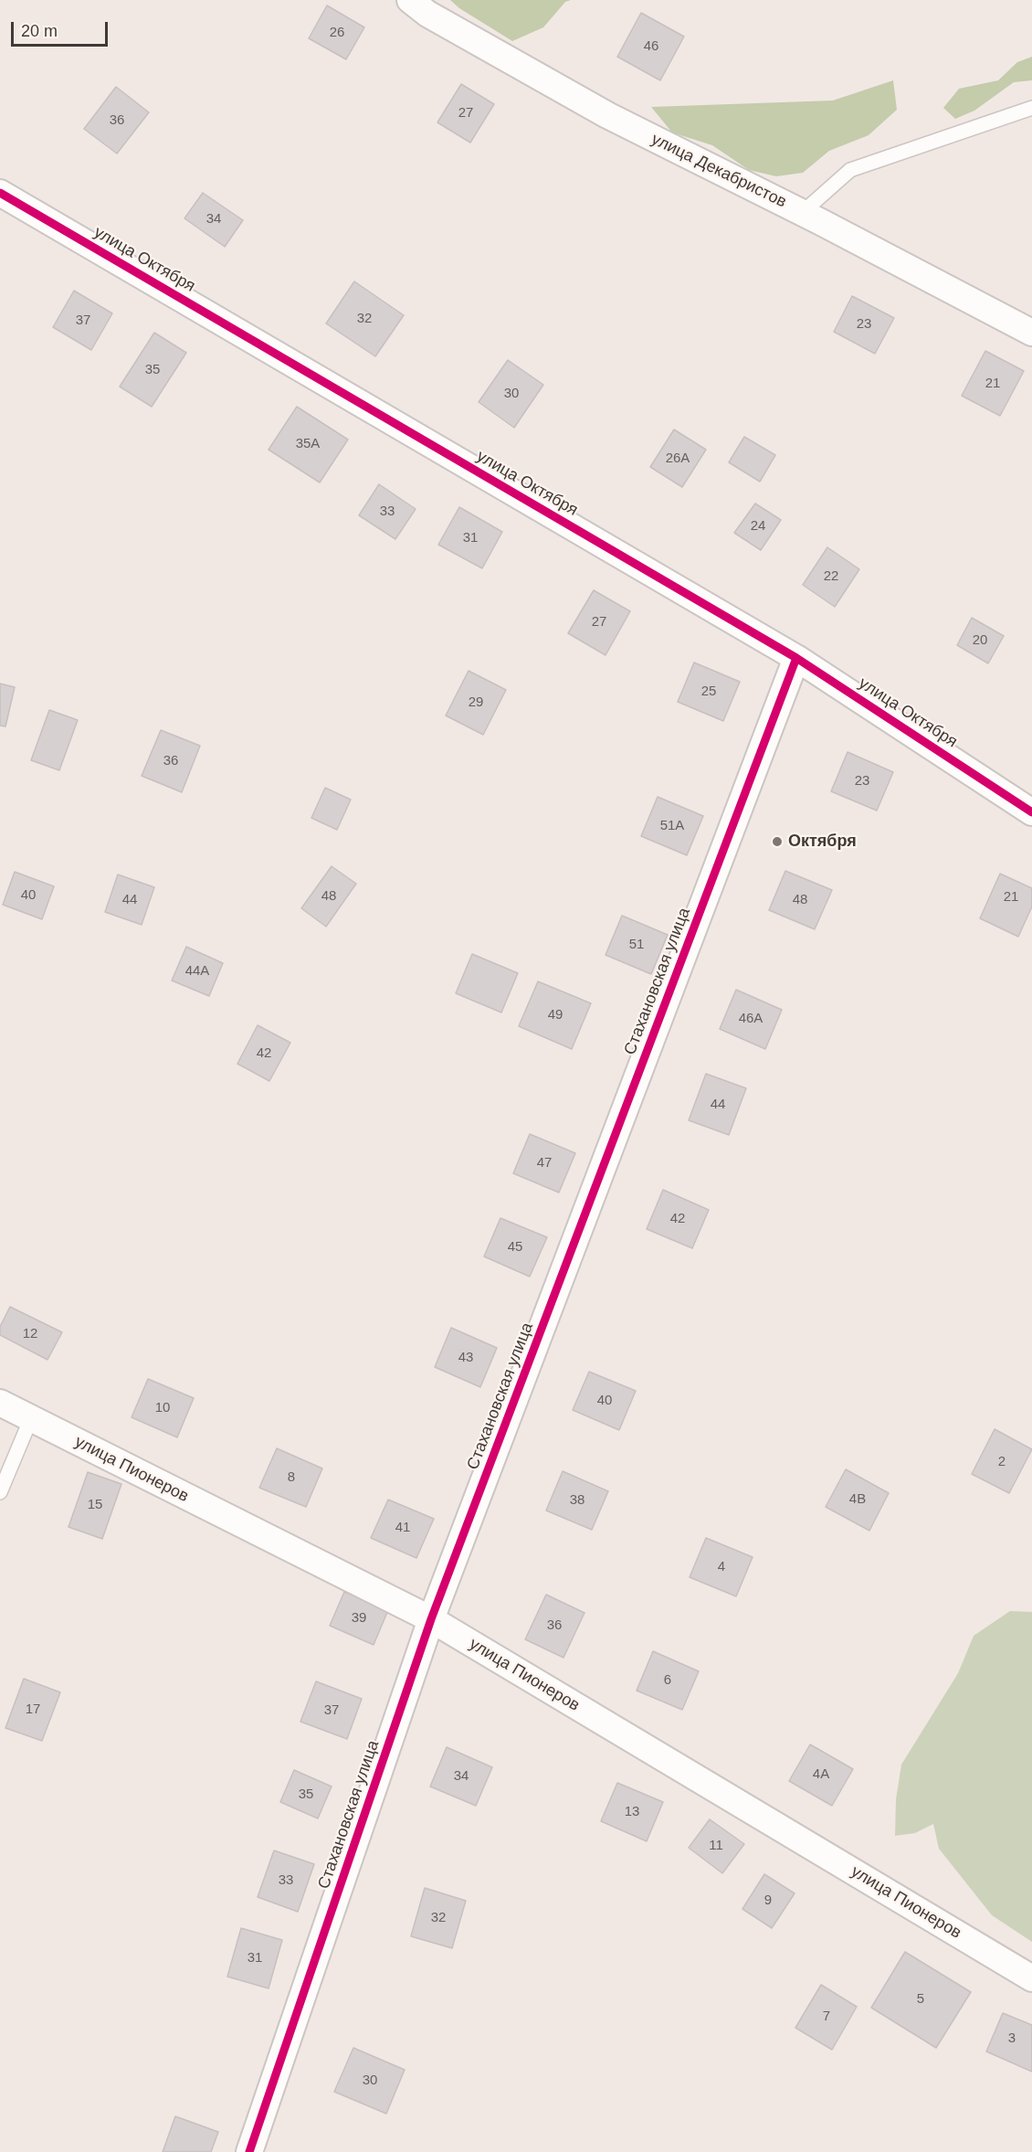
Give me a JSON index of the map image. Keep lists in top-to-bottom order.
{
  "streets": {
    "street": [
      "улица Декабристов",
      "улица Октября",
      "Стахановская улица",
      "улица Пионеров"
    ]
  },
  "crossings": [
    ["улица Октября", "Стахановская улица"],
    ["Стахановская улица", "улица Пионеров"]
  ],
  "places": ["Октября"],
  "house_numbers": [
    "26",
    "46",
    "27",
    "36",
    "34",
    "32",
    "37",
    "23",
    "35",
    "21",
    "30",
    "35А",
    "26А",
    "33",
    "24",
    "31",
    "22",
    "27",
    "20",
    "25",
    "29",
    "36",
    "23",
    "51А",
    "40",
    "48",
    "21",
    "44",
    "48",
    "51",
    "44А",
    "49",
    "46А",
    "42",
    "44",
    "47",
    "42",
    "45",
    "12",
    "43",
    "40",
    "10",
    "2",
    "8",
    "4В",
    "38",
    "15",
    "41",
    "4",
    "39",
    "36",
    "6",
    "17",
    "37",
    "4А",
    "34",
    "35",
    "13",
    "11",
    "33",
    "9",
    "32",
    "31",
    "5",
    "7",
    "3",
    "30"
  ],
  "scale_bar": "20 m"
}
